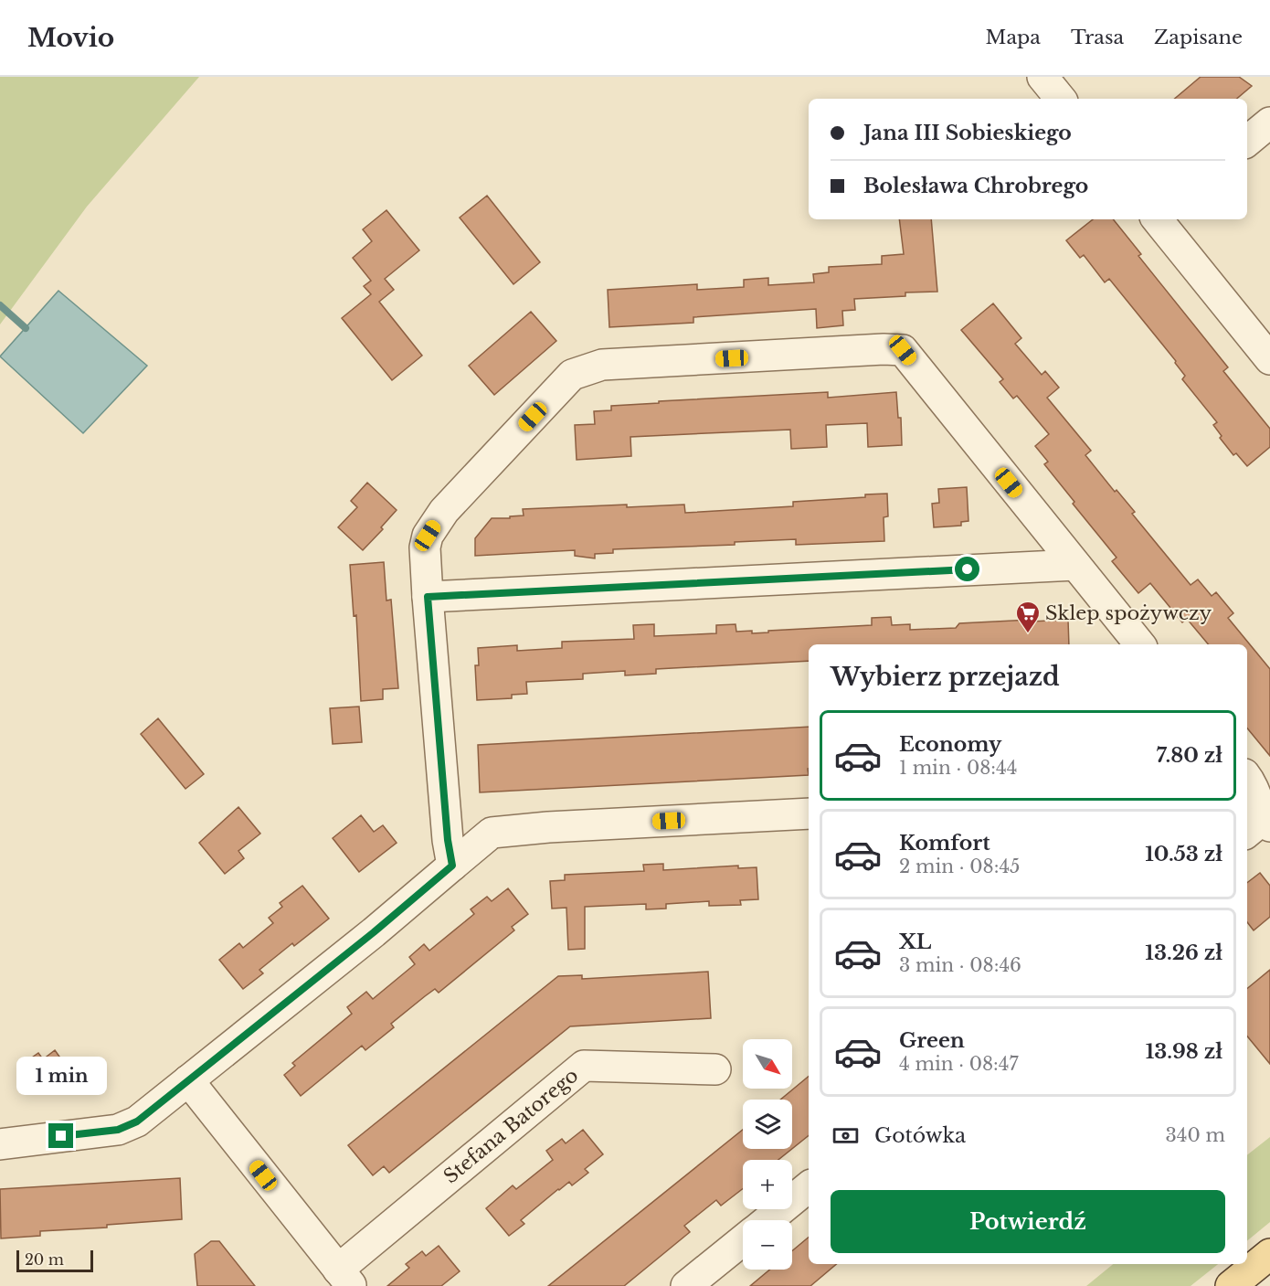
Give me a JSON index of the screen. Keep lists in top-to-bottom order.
{
  "streets": {
    "street": ["Stefana Batorego"]
  },
  "places": {
    "supermarket": ["Sklep spożywczy"]
  },
  "scale_bar": "20 m",
  "north": "bottom right",
  "page": {
    "header": "Movio",
    "nav": ["Mapa", "Trasa", "Zapisane"],
    "banner": ["Jana III Sobieskiego", "Bolesława Chrobrego"],
    "heading": "Wybierz przejazd",
    "list": [
      {
        "name": "Economy",
        "note": "1 min · 08:44",
        "value": "7.80 zł"
      },
      {
        "name": "Komfort",
        "note": "2 min · 08:45",
        "value": "10.53 zł"
      },
      {
        "name": "XL",
        "note": "3 min · 08:46",
        "value": "13.26 zł"
      },
      {
        "name": "Green",
        "note": "4 min · 08:47",
        "value": "13.98 zł"
      }
    ],
    "map_buttons": ["+", "−"],
    "bubble": "1 min",
    "pay": ["Gotówka", "340 m"],
    "buttons": "Potwierdź",
    "scale": "20 m"
  }
}
